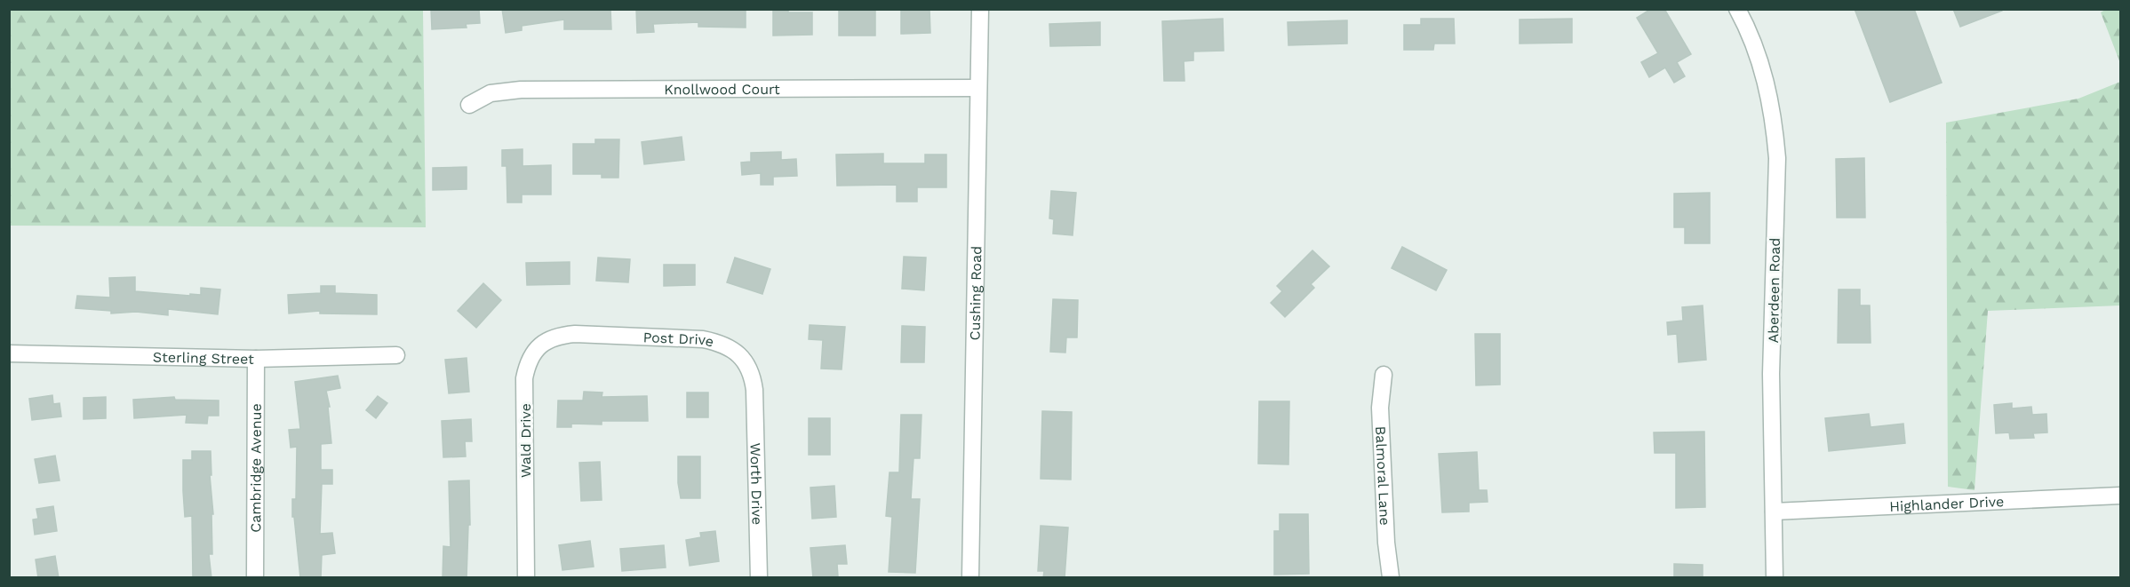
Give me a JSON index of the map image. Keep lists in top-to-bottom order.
{
  "streets": {
    "street": [
      "Knollwood Court",
      "Aberdeen Road",
      "Cushing Road",
      "Post Drive",
      "Sterling Street",
      "Wald Drive",
      "Cambridge Avenue",
      "Balmoral Lane",
      "Worth Drive",
      "Highlander Drive"
    ]
  },
  "crossings": [
    ["Knollwood Court", "Cushing Road"],
    ["Aberdeen Road", "Highlander Drive"],
    ["Post Drive", "Wald Drive"],
    ["Post Drive", "Worth Drive"],
    ["Sterling Street", "Cambridge Avenue"]
  ]
}
